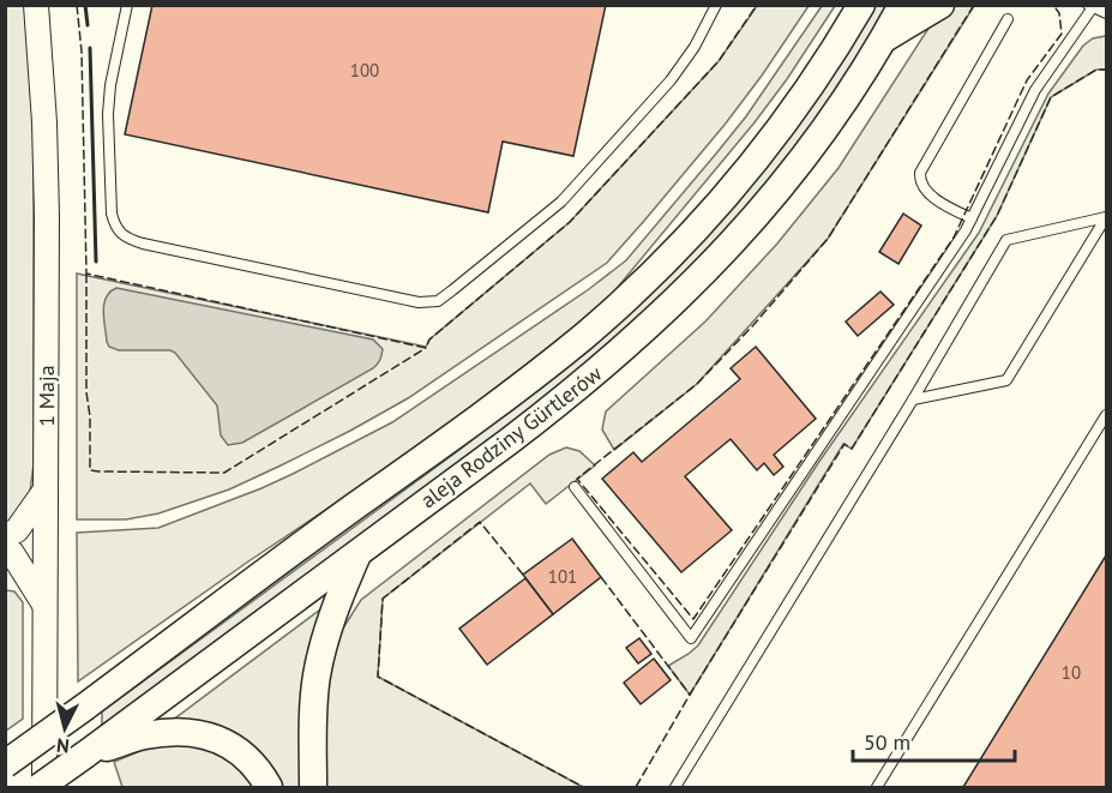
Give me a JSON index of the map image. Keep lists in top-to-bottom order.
{
  "streets": {
    "main road": ["aleja Rodziny Gürtlerów"],
    "street": ["1 Maja"]
  },
  "crossings": [
    ["1 Maja", "aleja Rodziny Gürtlerów"]
  ],
  "house_numbers": ["100", "101", "10"],
  "scale_bar": "50 m",
  "north": "bottom"
}
